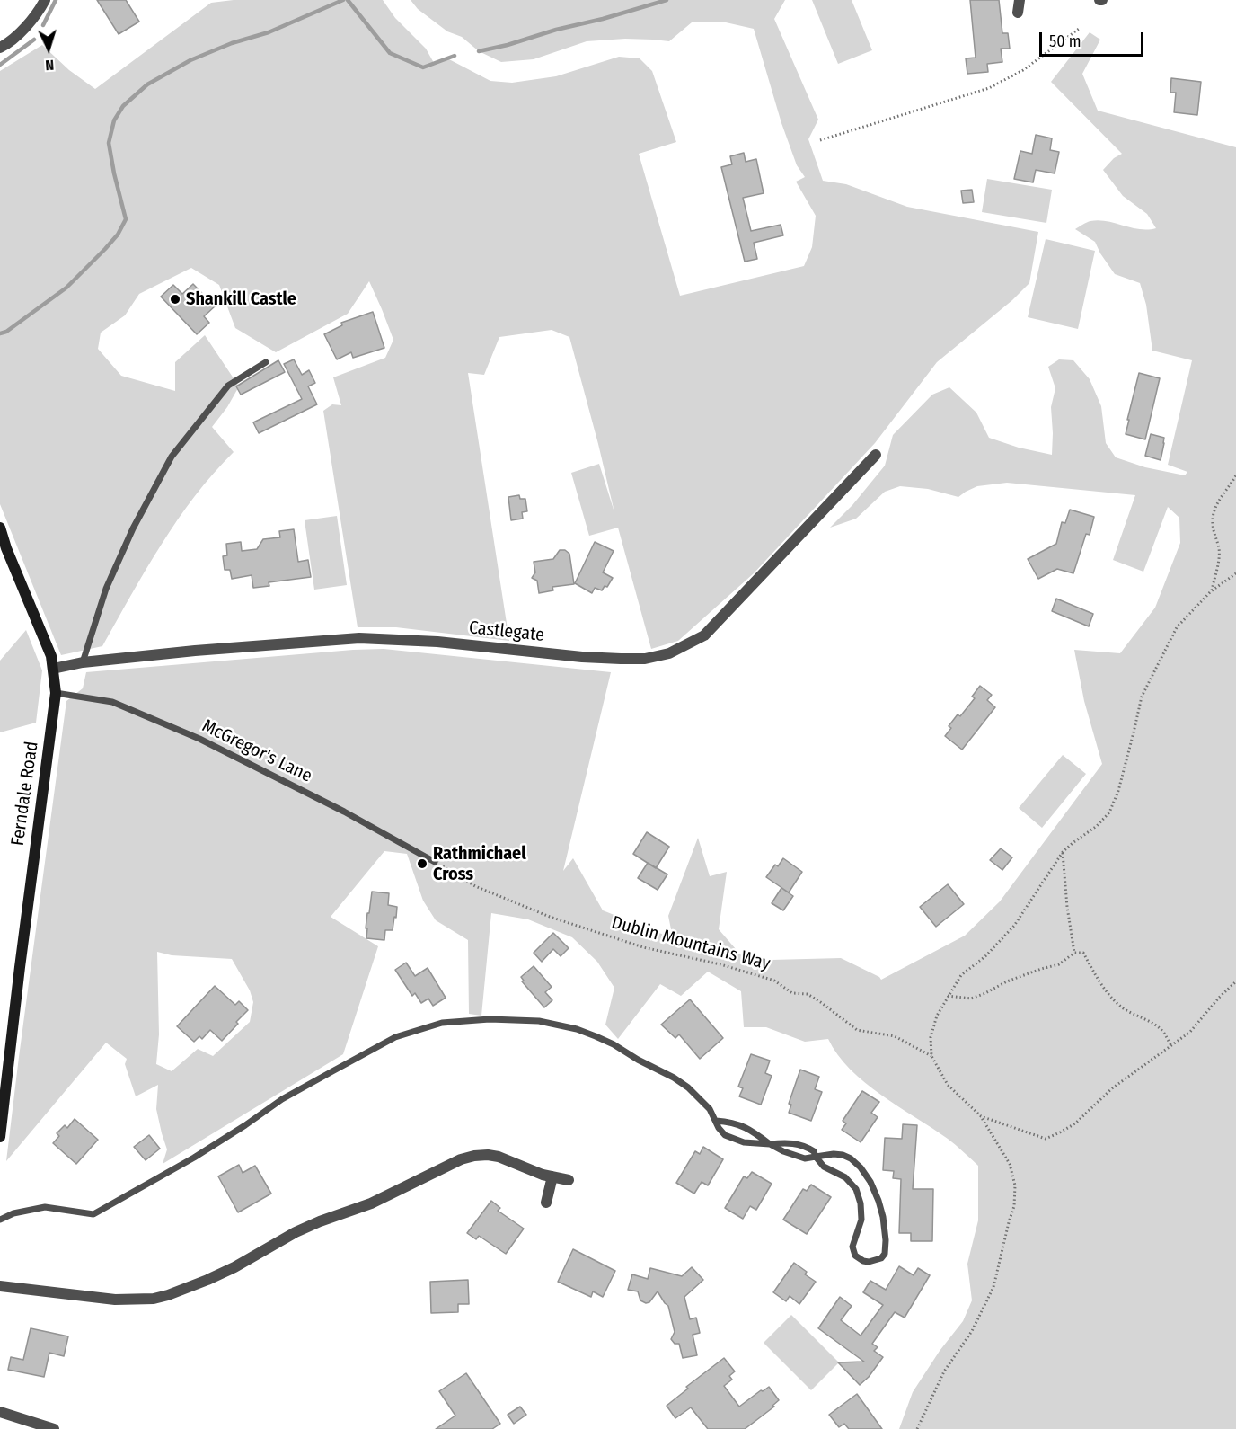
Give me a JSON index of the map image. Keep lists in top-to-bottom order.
{
  "streets": {
    "street": ["Castlegate", "Ferndale Road"],
    "lane": ["McGregor's Lane"],
    "path": ["Dublin Mountains Way"]
  },
  "crossings": [
    ["Castlegate", "Ferndale Road"],
    ["McGregor's Lane", "Ferndale Road"],
    ["McGregor's Lane", "Dublin Mountains Way"]
  ],
  "places": ["Shankill Castle", "Rathmichael Cross"],
  "scale_bar": "50 m",
  "north": "bottom"
}
